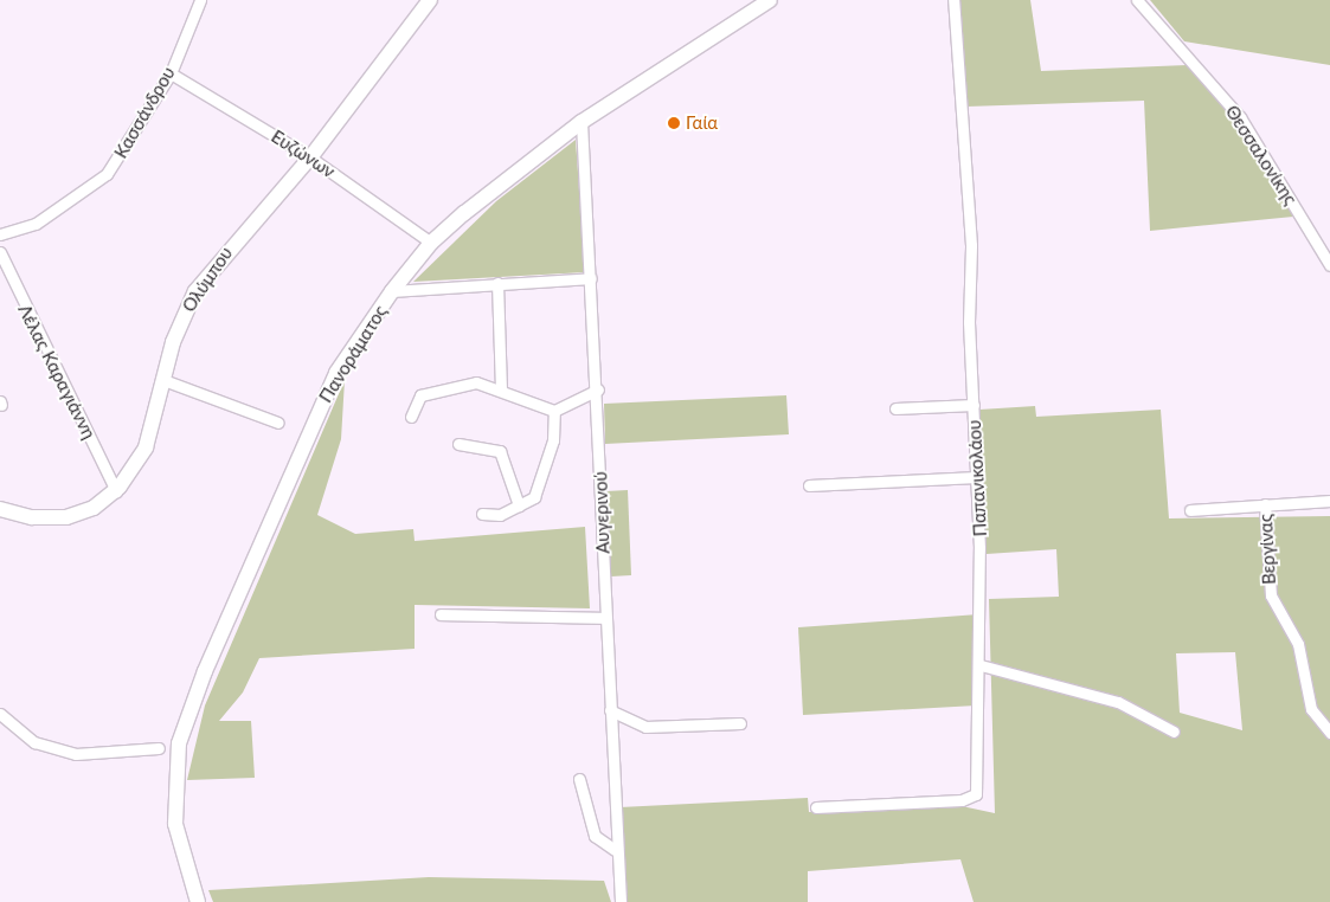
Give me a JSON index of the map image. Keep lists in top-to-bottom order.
{
  "streets": {
    "main road": ["Ολύμπου", "Πανοράματος"],
    "street": [
      "Κασσάνδρου",
      "Ευζώνων",
      "Θεσσαλονίκης",
      "Λέλας Καραγιάννη",
      "Παπανικολάου",
      "Αυγερινού",
      "Βεργίνας"
    ]
  },
  "crossings": [
    ["Κασσάνδρου", "Ευζώνων"],
    ["Ευζώνων", "Ολύμπου"],
    ["Ευζώνων", "Πανοράματος"],
    ["Ολύμπου", "Λέλας Καραγιάννη"],
    ["Πανοράματος", "Αυγερινού"]
  ],
  "places": ["Γαία"]
}
